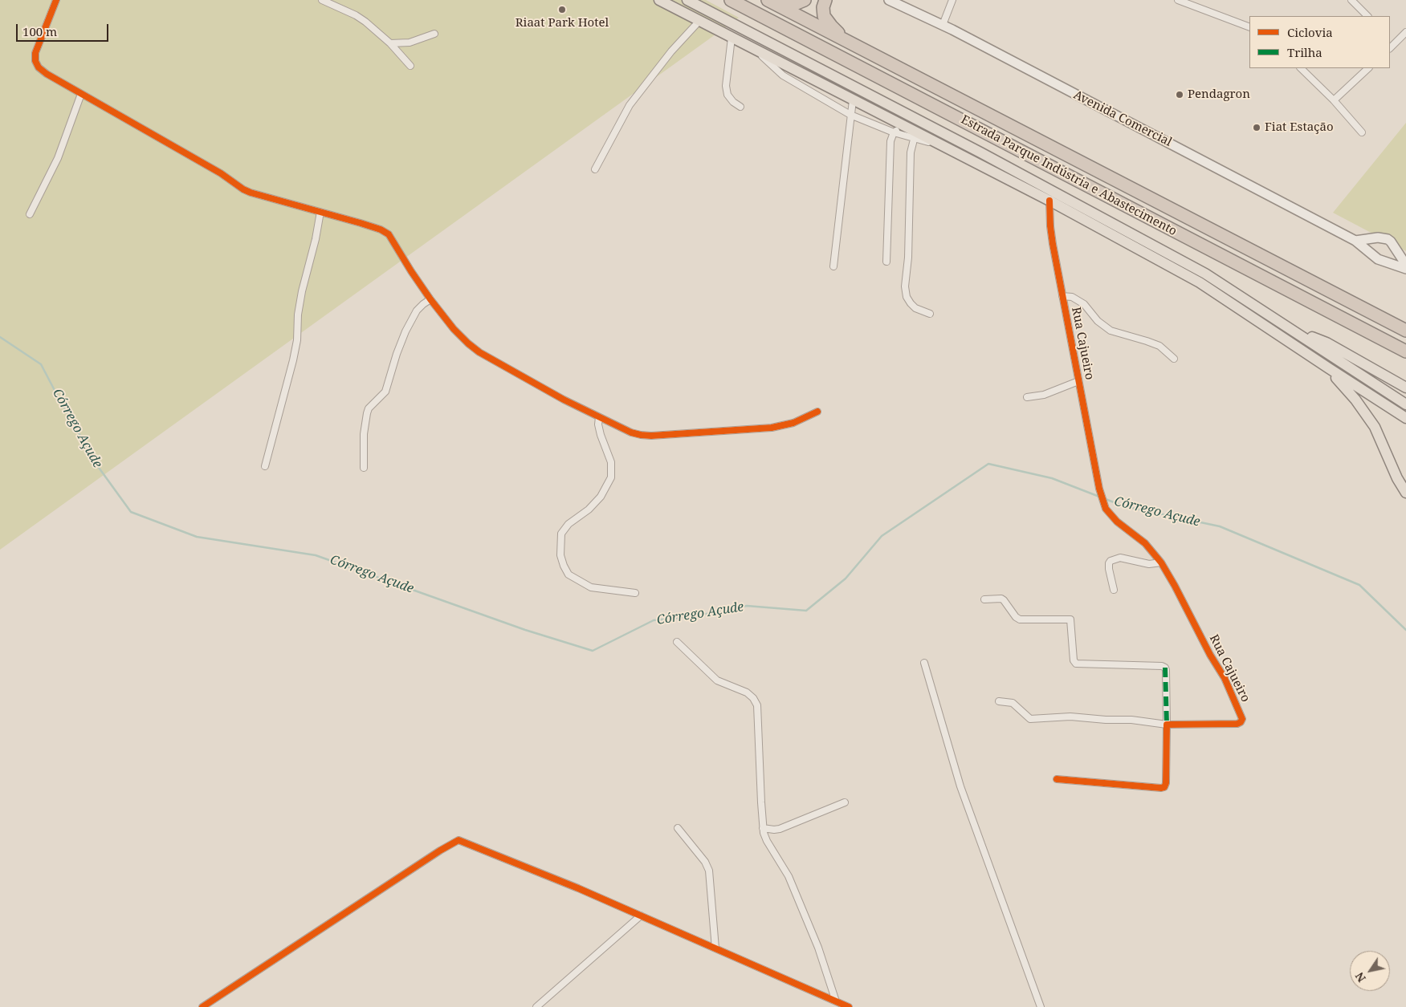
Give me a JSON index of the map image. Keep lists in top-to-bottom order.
{
  "streets": {
    "highway": ["Estrada Parque Indústria e Abastecimento"],
    "street": ["Avenida Comercial", "Rua Cajueiro"]
  },
  "water": ["Córrego Açude"],
  "places": ["Riaat Park Hotel", "Pendagron", "Fiat Estação"],
  "legend": ["Ciclovia", "Trilha"],
  "scale_bar": "100 m",
  "north": "bottom left"
}
